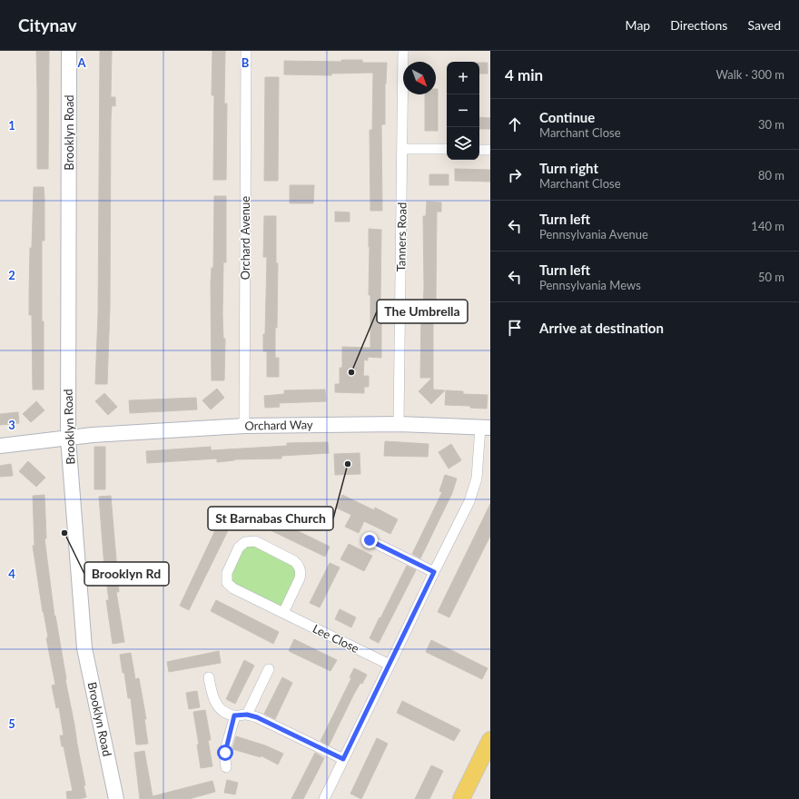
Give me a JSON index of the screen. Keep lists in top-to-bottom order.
{
  "streets": {
    "street": [
      "Brooklyn Road",
      "Tanners Road",
      "Orchard Avenue",
      "Orchard Way",
      "Lee Close"
    ]
  },
  "crossings": [
    ["Brooklyn Road", "Orchard Way"],
    ["Tanners Road", "Orchard Way"],
    ["Orchard Avenue", "Orchard Way"]
  ],
  "places": ["The Umbrella", "St Barnabas Church", "Brooklyn Rd"],
  "north": "bottom right",
  "page": {
    "header": "Citynav",
    "nav": ["Map", "Directions", "Saved"],
    "heading": ["4 min", "Walk · 300 m"],
    "map_buttons": ["+", "−"],
    "list": [
      ["Continue", "Marchant Close", "30 m"],
      ["Turn right", "Marchant Close", "80 m"],
      ["Turn left", "Pennsylvania Avenue", "140 m"],
      ["Turn left", "Pennsylvania Mews", "50 m"],
      "Arrive at destination"
    ]
  },
  "grid": {
    "columns": ["A", "B"],
    "rows": [
      "1",
      "2",
      "3",
      "4",
      "5"
    ]
  }
}
